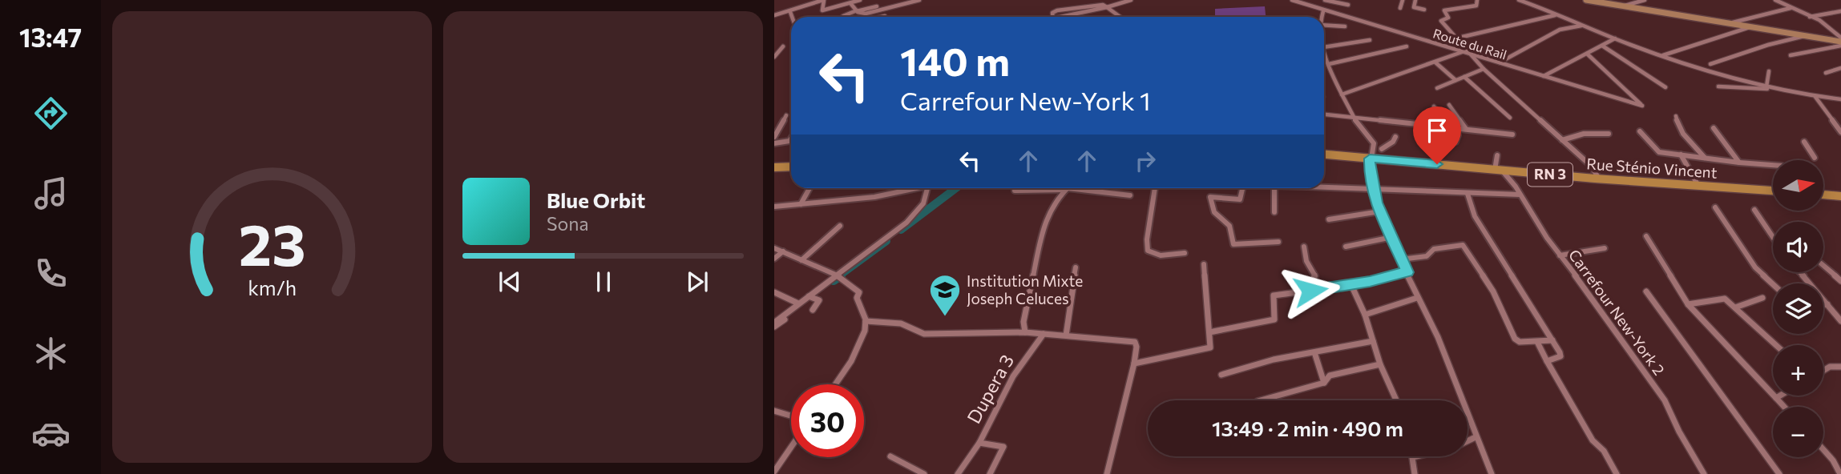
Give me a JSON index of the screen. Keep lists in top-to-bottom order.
{
  "streets": {
    "main road": ["Rue Sténio Vincent", "RN 3"],
    "street": ["Route du Rail", "Carrefour New-York 2", "Dupera 3"]
  },
  "crossings": [
    ["Rue Sténio Vincent", "Carrefour New-York 2"]
  ],
  "places": {
    "school or university": ["Institution Mixte Joseph Celuces"]
  },
  "north": "right",
  "page": {
    "tabs": "13:47",
    "turn": ["140 m", "Carrefour New-York 1"],
    "map_buttons": ["+", "−"],
    "song": ["Blue Orbit", "Sona"],
    "limit": "30",
    "trip": "13:49 · 2 min · 490 m",
    "gauge": ["23", "km/h"]
  }
}
